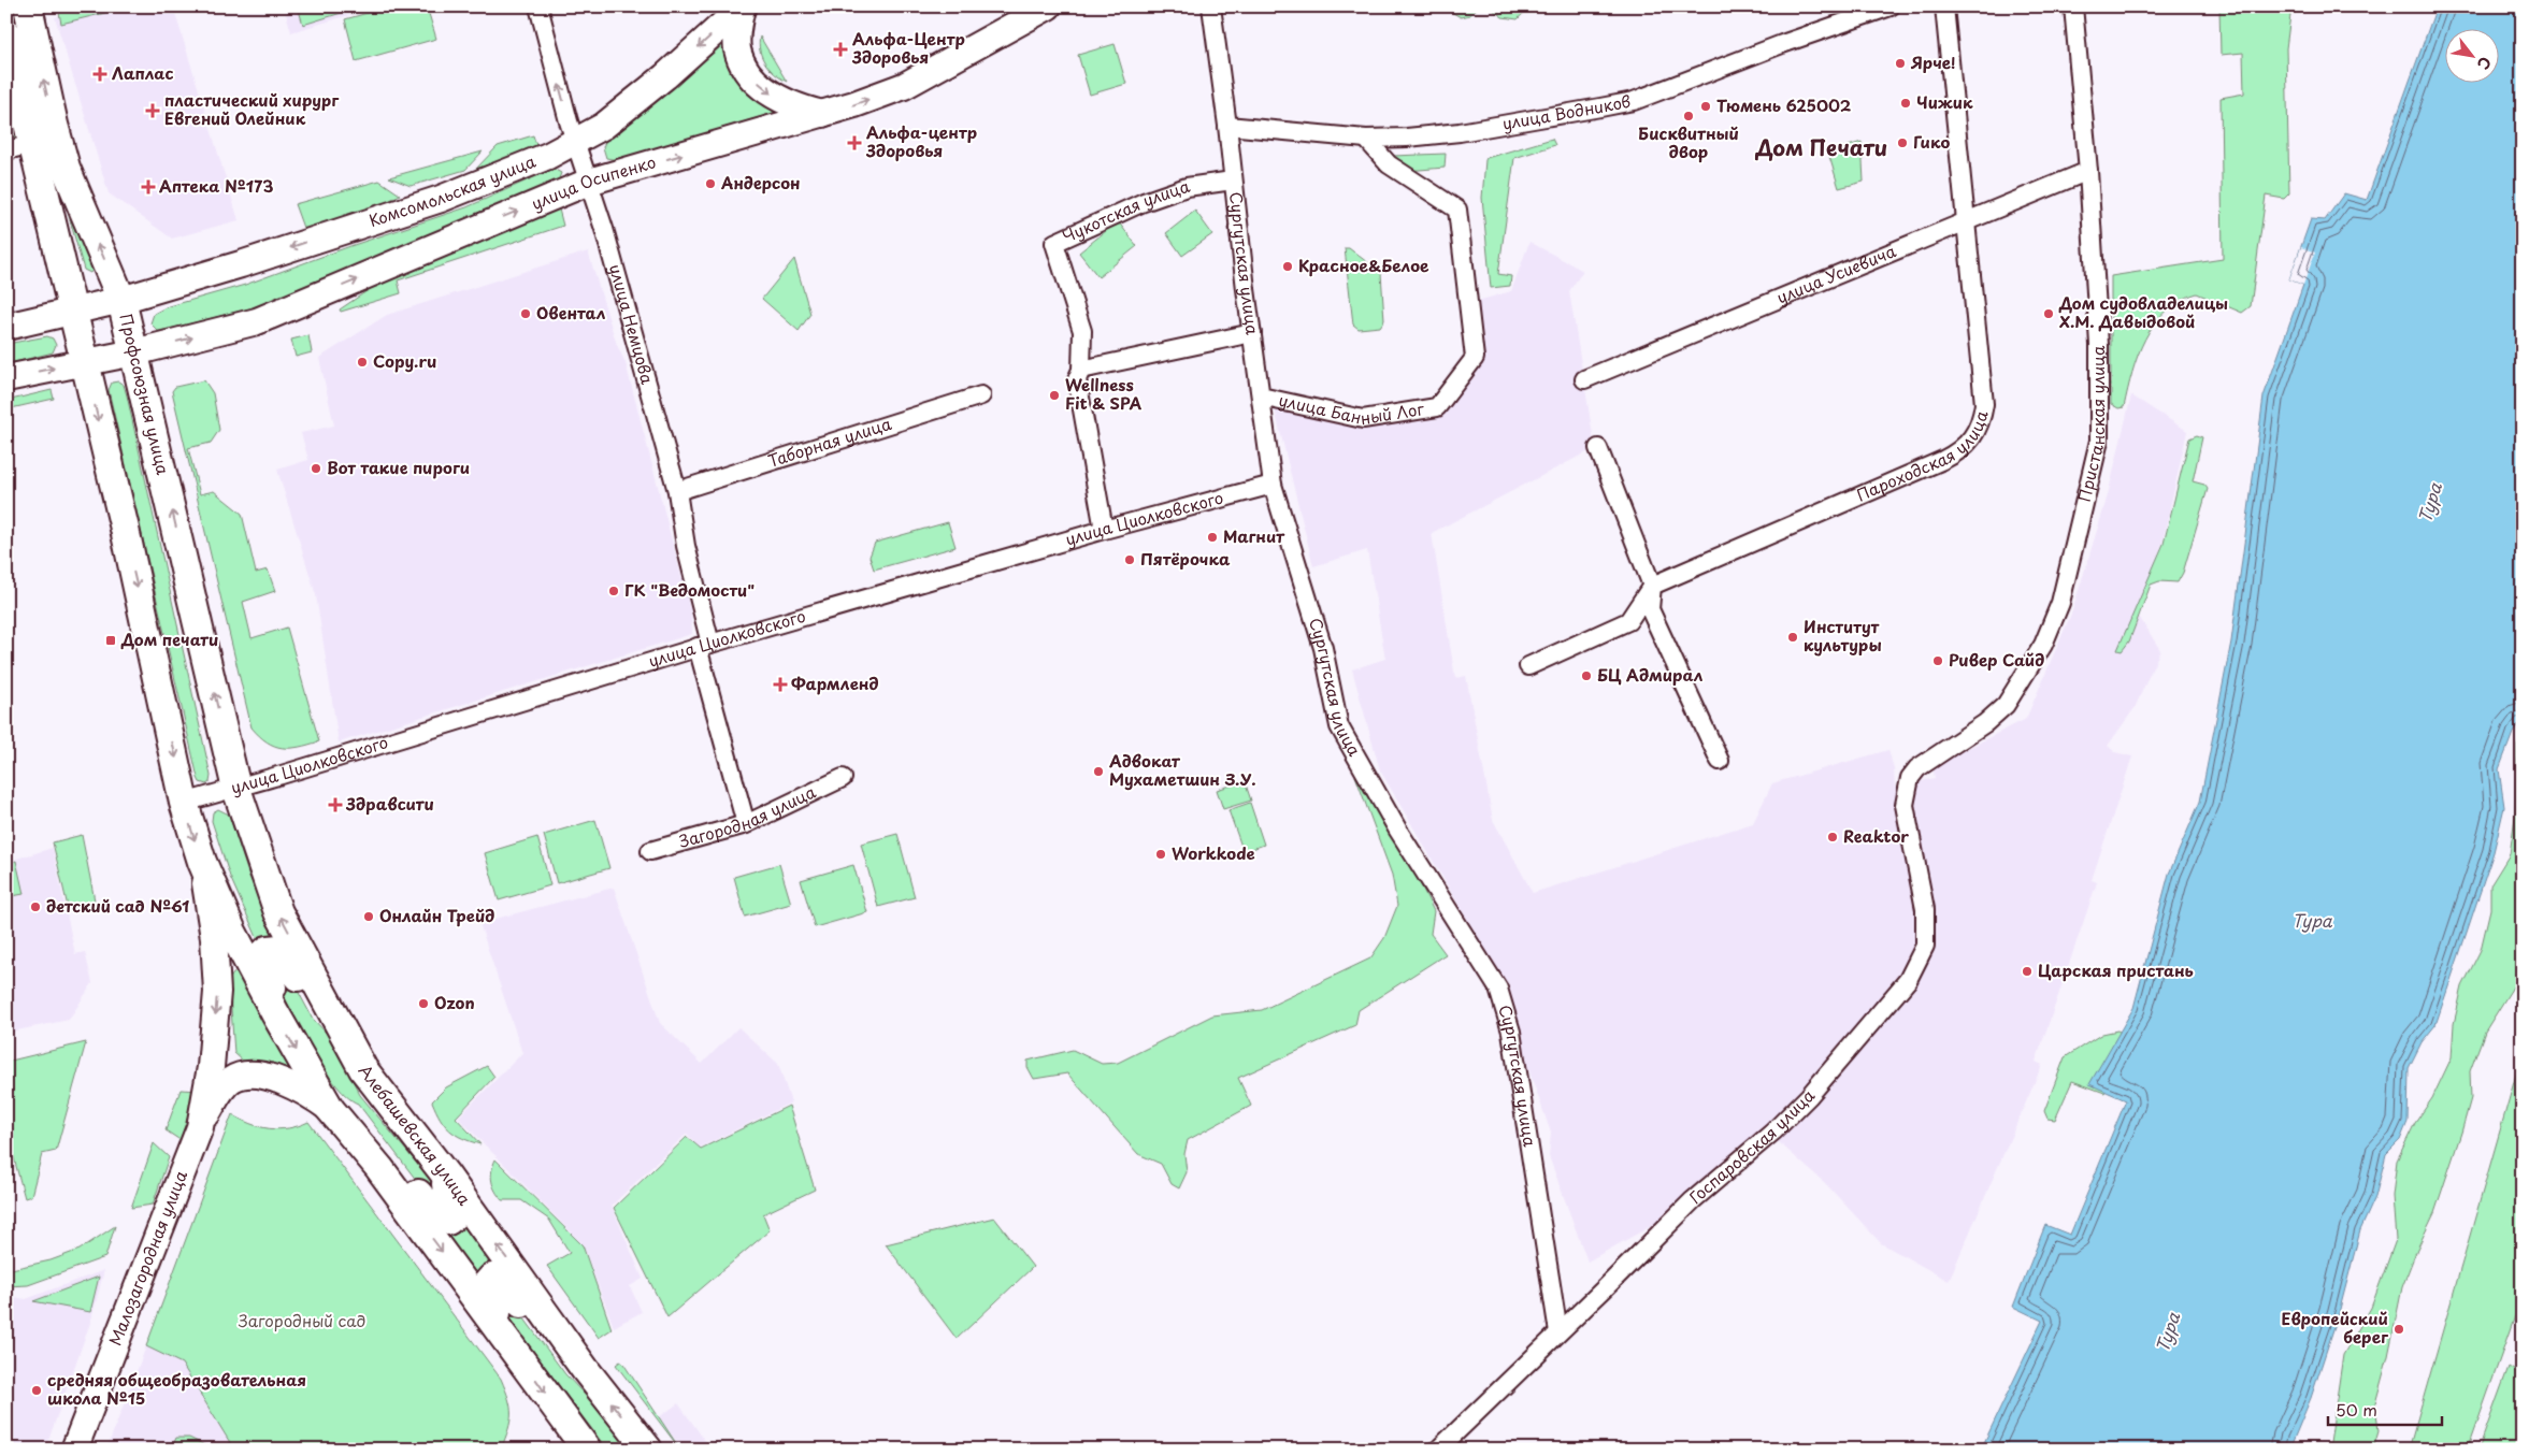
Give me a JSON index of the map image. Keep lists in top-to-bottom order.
{
  "streets": {
    "main road": [
      "улица Осипенко",
      "Комсомольская улица",
      "Профсоюзная улица",
      "Алебашевская улица",
      "Малозагородная улица"
    ],
    "street": [
      "улица Водников",
      "Чукотская улица",
      "Сургутская улица",
      "улица Усиевича",
      "улица Немцова",
      "улица Банный Лог",
      "Пристанская улица",
      "Таборная улица",
      "Пароходская улица",
      "улица Циолковского",
      "Загородная улица",
      "Госпаровская улица"
    ]
  },
  "crossings": [
    ["улица Водников", "Сургутская улица"],
    ["улица Водников", "улица Банный Лог"],
    ["улица Осипенко", "улица Немцова"],
    ["улица Осипенко", "Профсоюзная улица"],
    ["Комсомольская улица", "улица Немцова"],
    ["Комсомольская улица", "Профсоюзная улица"],
    ["Чукотская улица", "Сургутская улица"],
    ["Чукотская улица", "улица Циолковского"],
    ["Сургутская улица", "улица Банный Лог"],
    ["Сургутская улица", "улица Циолковского"],
    ["Сургутская улица", "Госпаровская улица"],
    ["улица Усиевича", "Пристанская улица"],
    ["улица Усиевича", "Пароходская улица"],
    ["улица Немцова", "Таборная улица"],
    ["улица Немцова", "улица Циолковского"],
    ["улица Немцова", "Загородная улица"],
    ["Профсоюзная улица", "улица Циолковского"],
    ["Профсоюзная улица", "Алебашевская улица"],
    ["Пристанская улица", "Госпаровская улица"],
    ["улица Циолковского", "Алебашевская улица"]
  ],
  "one_way": ["улица Осипенко", "Комсомольская улица"],
  "districts": ["Дом Печати"],
  "water": ["Тура"],
  "parks": ["Загородный сад"],
  "places": {
    "health": [
      "Альфа-Центр Здоровья",
      "Лаплас",
      "пластический хирург Евгений Олейник",
      "Альфа-центр Здоровья",
      "Аптека №173",
      "Фармленд",
      "Здравсити"
    ],
    "other": [
      "Ярче!",
      "Чижик",
      "Тюмень 625002",
      "Бисквитный двор",
      "Гико",
      "Андерсон",
      "Красное&Белое",
      "Овентал",
      "Дом судовладелицы Х.М. Давыдовой",
      "Copy.ru",
      "Wellness Fit & SPA",
      "Вот такие пироги",
      "Магнит",
      "Пятёрочка",
      "ГК \"Ведомости\"",
      "Институт культуры",
      "Ривер Сайд",
      "БЦ Адмирал",
      "Адвокат Мухаметшин З.У.",
      "Reaktor",
      "Workkode",
      "детский сад №61",
      "Онлайн Трейд",
      "Царская пристань",
      "Ozon",
      "Европейский берег",
      "средняя общеобразовательная школа №15"
    ],
    "transit": ["Дом печати"]
  },
  "scale_bar": "50 m",
  "north": "bottom right"
}
